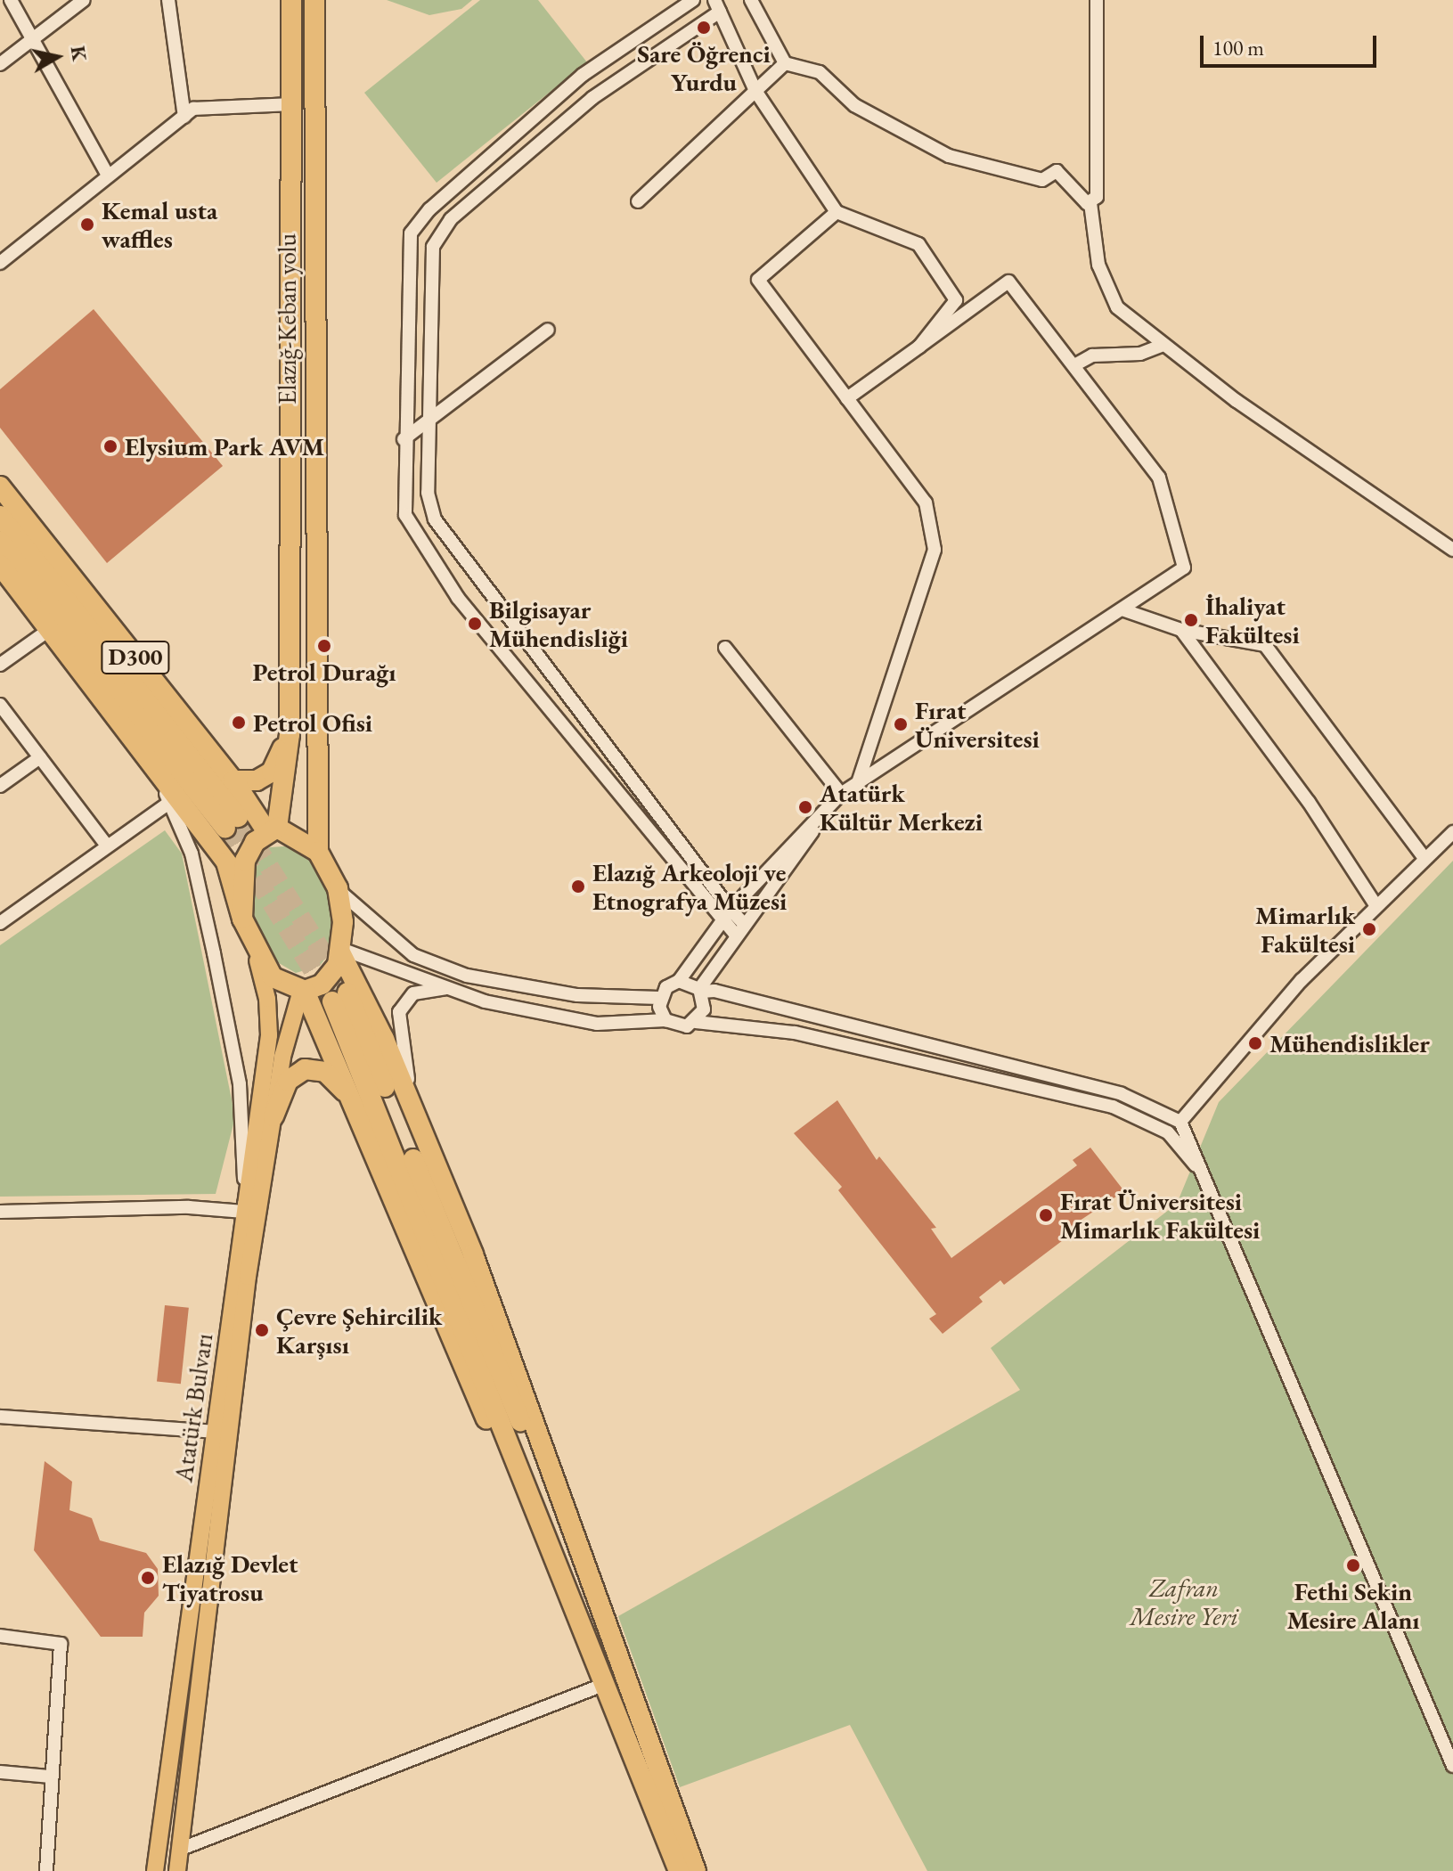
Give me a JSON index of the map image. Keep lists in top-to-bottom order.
{
  "streets": {
    "highway": ["Elazığ-Keban yolu", "D300"],
    "main road": ["Atatürk Bulvarı"]
  },
  "crossings": [
    ["Elazığ-Keban yolu", "D300"],
    ["Elazığ-Keban yolu", "Atatürk Bulvarı"],
    ["D300", "Atatürk Bulvarı"]
  ],
  "parks": ["Zafran Mesire Yeri"],
  "places": [
    "Sare Öğrenci Yurdu",
    "Kemal usta waffles",
    "Elysium Park AVM",
    "İhaliyat Fakültesi",
    "Bilgisayar Mühendisliği",
    "Petrol Durağı",
    "Petrol Ofisi",
    "Fırat Üniversitesi",
    "Atatürk Kültür Merkezi",
    "Elazığ Arkeoloji ve Etnografya Müzesi",
    "Mimarlık Fakültesi",
    "Mühendislikler",
    "Fırat Üniversitesi Mimarlık Fakültesi",
    "Çevre Şehircilik Karşısı",
    "Fethi Sekin Mesire Alanı",
    "Elazığ Devlet Tiyatrosu"
  ],
  "scale_bar": "100 m",
  "north": "right"
}
